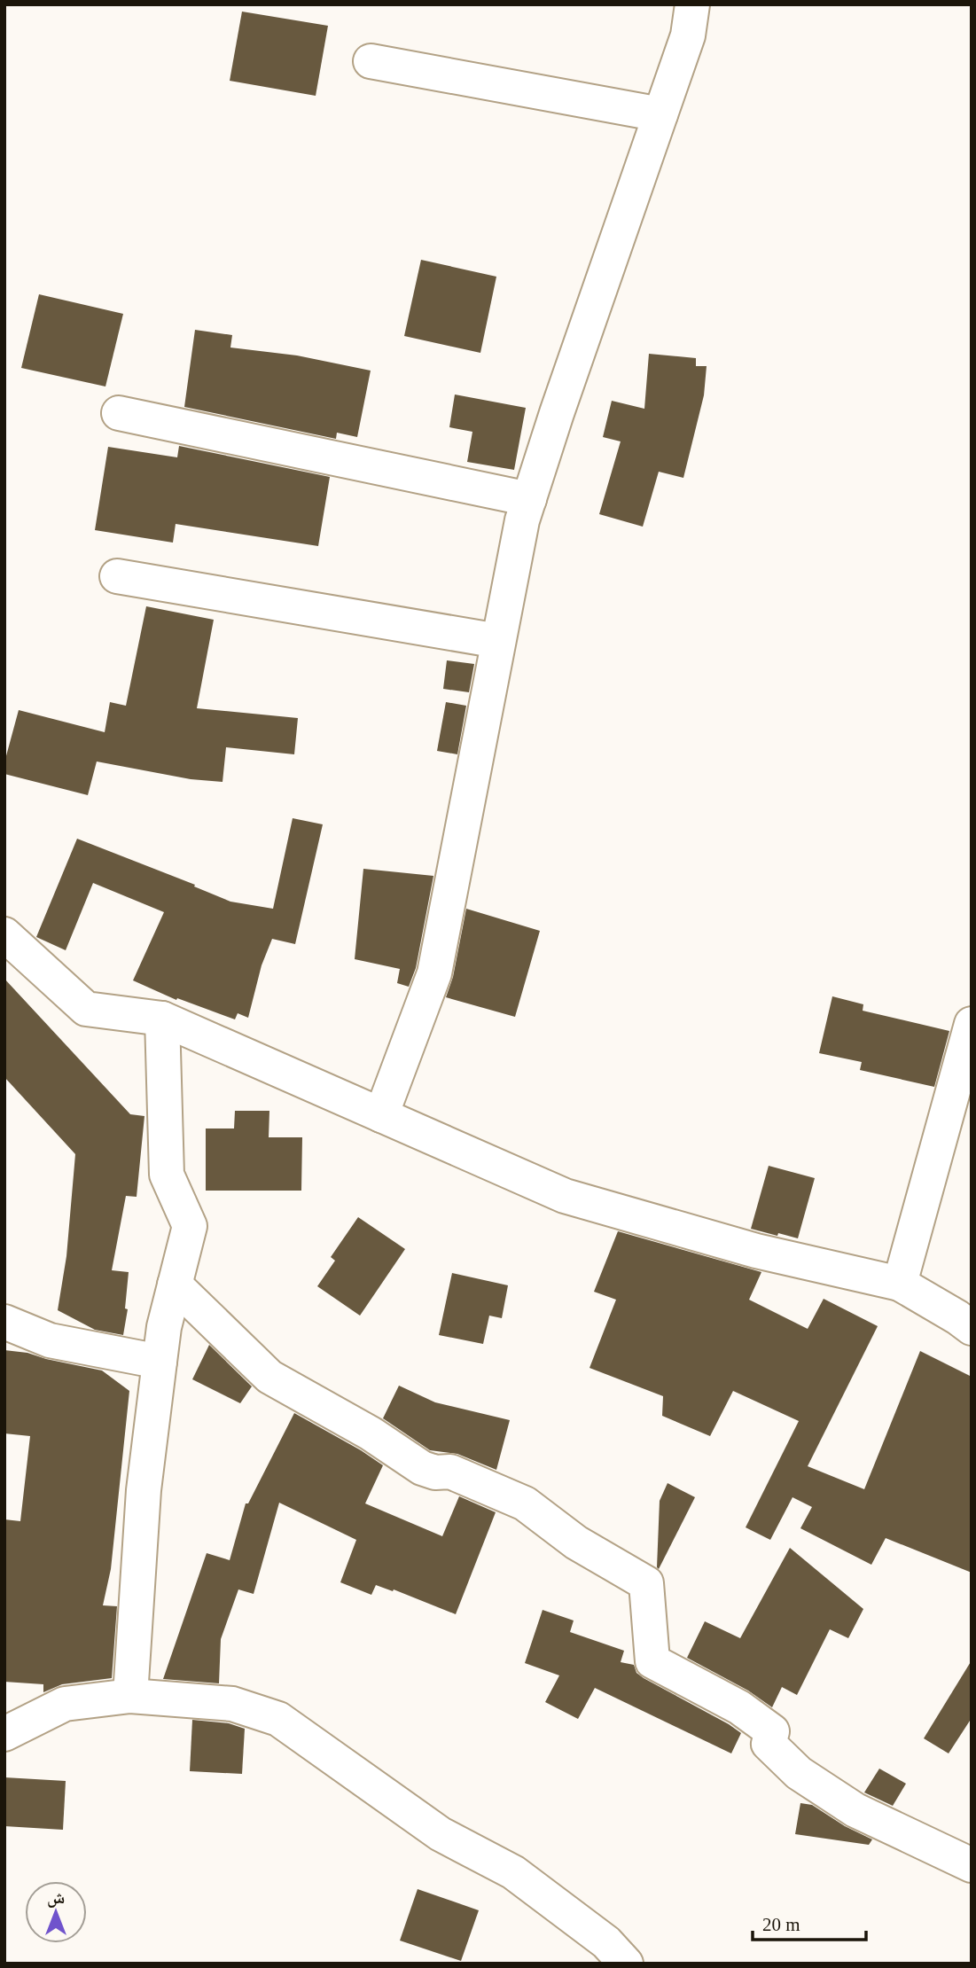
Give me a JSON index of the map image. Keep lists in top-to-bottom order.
{
  "scale_bar": "20 m",
  "north": "top"
}
